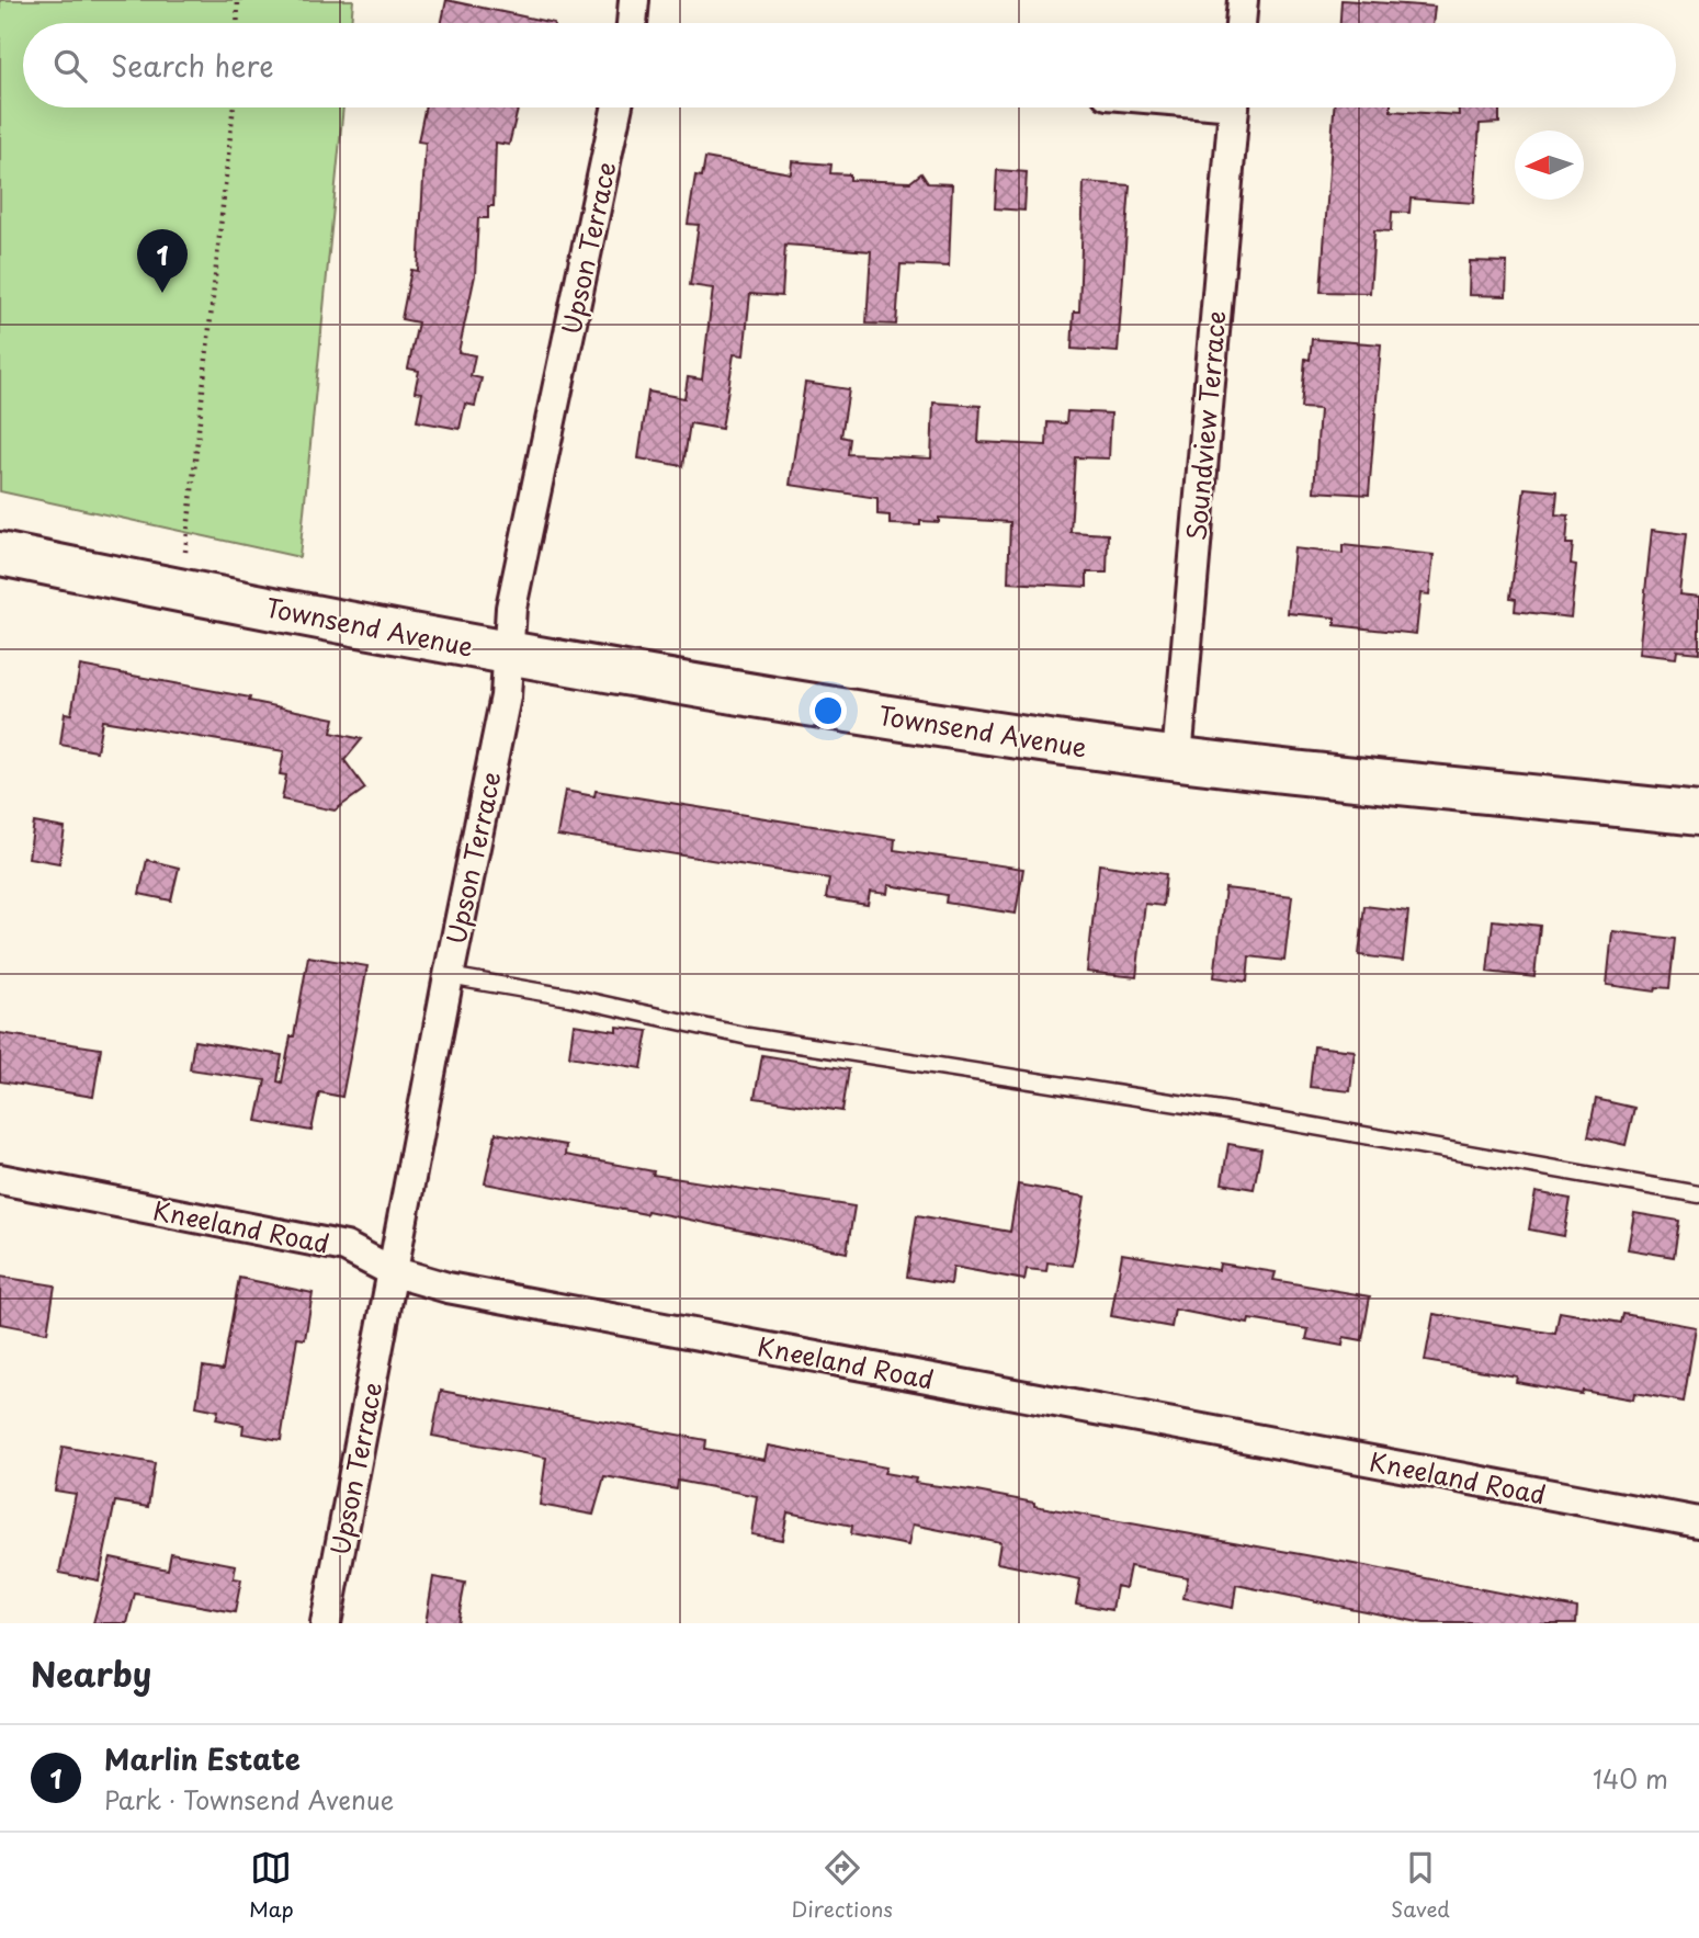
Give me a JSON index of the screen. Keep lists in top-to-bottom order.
{
  "streets": {
    "main road": ["Townsend Avenue"],
    "street": ["Upson Terrace", "Soundview Terrace", "Kneeland Road"]
  },
  "crossings": [
    ["Upson Terrace", "Townsend Avenue"],
    ["Upson Terrace", "Kneeland Road"],
    ["Soundview Terrace", "Townsend Avenue"]
  ],
  "north": "left",
  "page": {
    "search": "Search here",
    "pins": "1",
    "heading": "Nearby",
    "list": [
      {
        "mark": "1",
        "name": "Marlin Estate",
        "note": "Park · Townsend Avenue",
        "value": "140 m"
      }
    ],
    "nav": ["Map", "Directions", "Saved"]
  }
}
